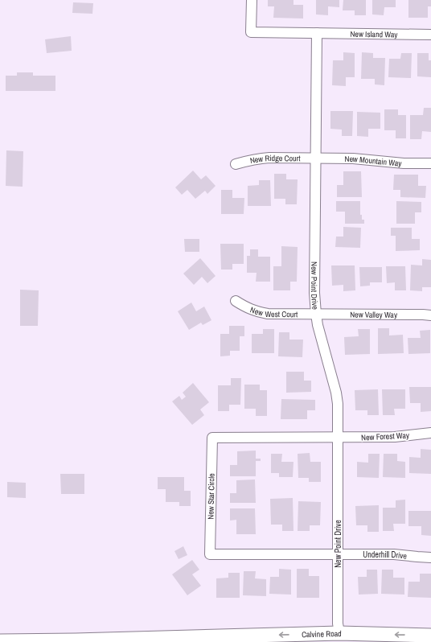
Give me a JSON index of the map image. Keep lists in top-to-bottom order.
{
  "streets": {
    "main road": ["Calvine Road"],
    "street": [
      "New Island Way",
      "New Ridge Court",
      "New Mountain Way",
      "New Point Drive",
      "New West Court",
      "New Valley Way",
      "New Forest Way",
      "New Star Circle",
      "Underhill Drive"
    ]
  },
  "crossings": [
    ["New Island Way", "New Point Drive"],
    ["New Ridge Court", "New Mountain Way"],
    ["New Ridge Court", "New Point Drive"],
    ["New Mountain Way", "New Point Drive"],
    ["New Point Drive", "New West Court"],
    ["New Point Drive", "New Valley Way"],
    ["New Point Drive", "New Forest Way"],
    ["New Point Drive", "New Star Circle"],
    ["New Point Drive", "Underhill Drive"],
    ["New Point Drive", "Calvine Road"],
    ["New West Court", "New Valley Way"],
    ["New Forest Way", "New Star Circle"],
    ["New Star Circle", "Underhill Drive"]
  ],
  "one_way": ["Calvine Road"]
}
